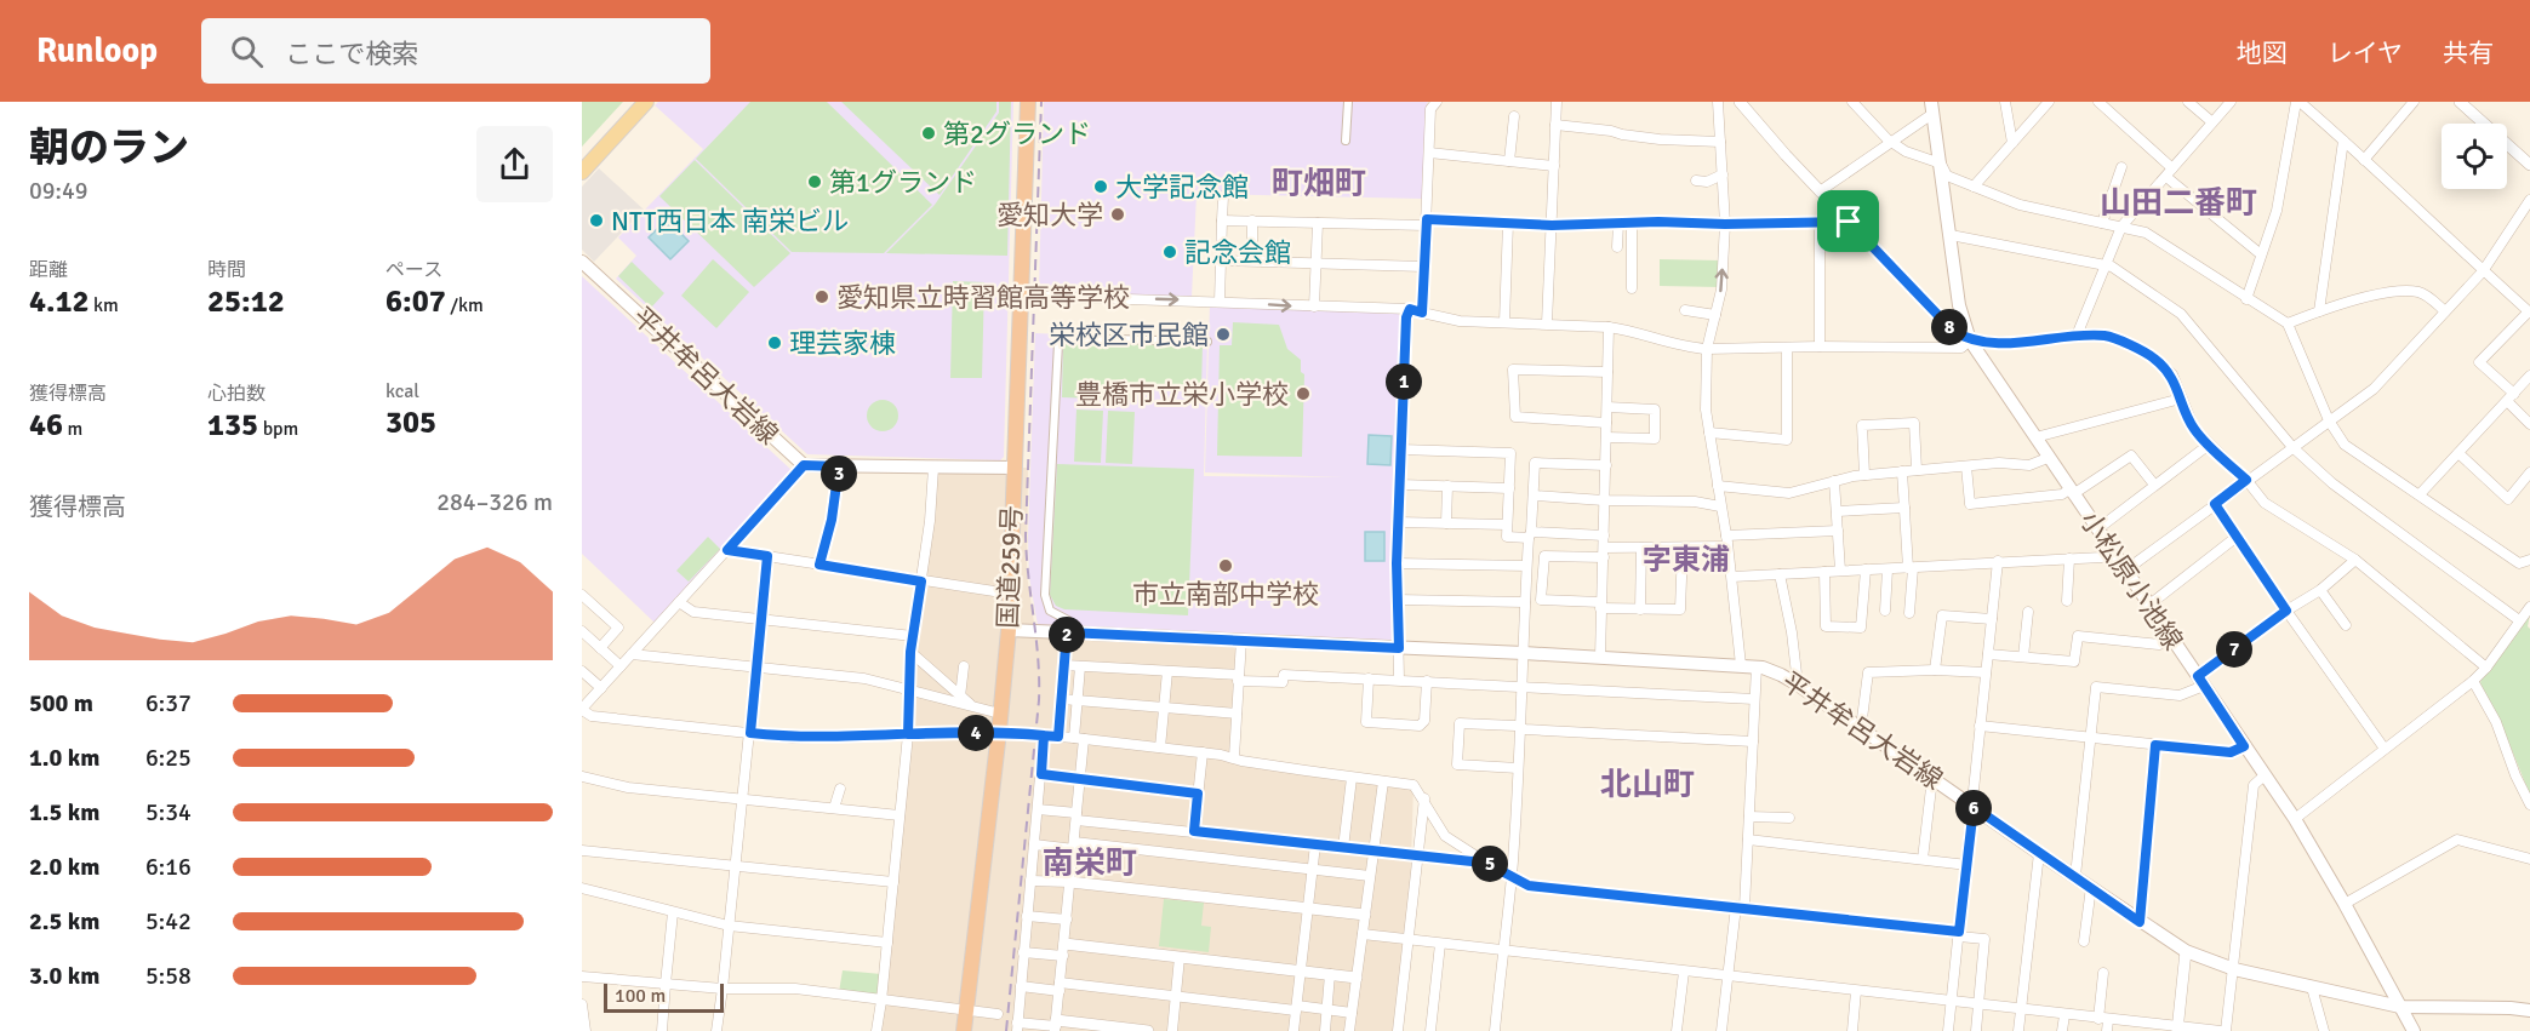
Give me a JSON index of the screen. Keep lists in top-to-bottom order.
{
  "streets": {
    "highway": ["国道259号"],
    "main road": ["平井牟呂大岩線", "小松原小池線"]
  },
  "crossings": [
    ["平井牟呂大岩線", "国道259号"],
    ["平井牟呂大岩線", "小松原小池線"]
  ],
  "districts": [
    "町畑町",
    "山田二番町",
    "字東浦",
    "北山町",
    "南栄町"
  ],
  "places": [
    "第2グランド",
    "第1グランド",
    "大学記念館",
    "愛知大学",
    "NTT西日本 南栄ビル",
    "記念会館",
    "愛知県立時習館高等学校",
    "栄校区市民館",
    "理芸家棟",
    "豊橋市立栄小学校",
    "市立南部中学校"
  ],
  "scale_bar": "100 m",
  "page": {
    "header": "Runloop",
    "search": "ここで検索",
    "nav": ["地図", "レイヤ", "共有"],
    "heading": ["朝のラン", "09:49"],
    "stats": [
      ["距離", "4.12 km"],
      ["時間", "25:12"],
      ["ペース", "6:07 /km"],
      ["獲得標高", "46 m"],
      ["心拍数", "135 bpm"],
      ["kcal", "305"]
    ],
    "pins": [
      "8",
      "1",
      "3",
      "2",
      "7",
      "4",
      "6",
      "5"
    ],
    "chart": ["獲得標高", "284–326 m"],
    "list": [
      {
        "name": "500 m",
        "note": "6:37"
      },
      {
        "name": "1.0 km",
        "note": "6:25"
      },
      {
        "name": "1.5 km",
        "note": "5:34"
      },
      {
        "name": "2.0 km",
        "note": "6:16"
      },
      {
        "name": "2.5 km",
        "note": "5:42"
      },
      {
        "name": "3.0 km",
        "note": "5:58"
      }
    ],
    "scale": "100 m"
  }
}
